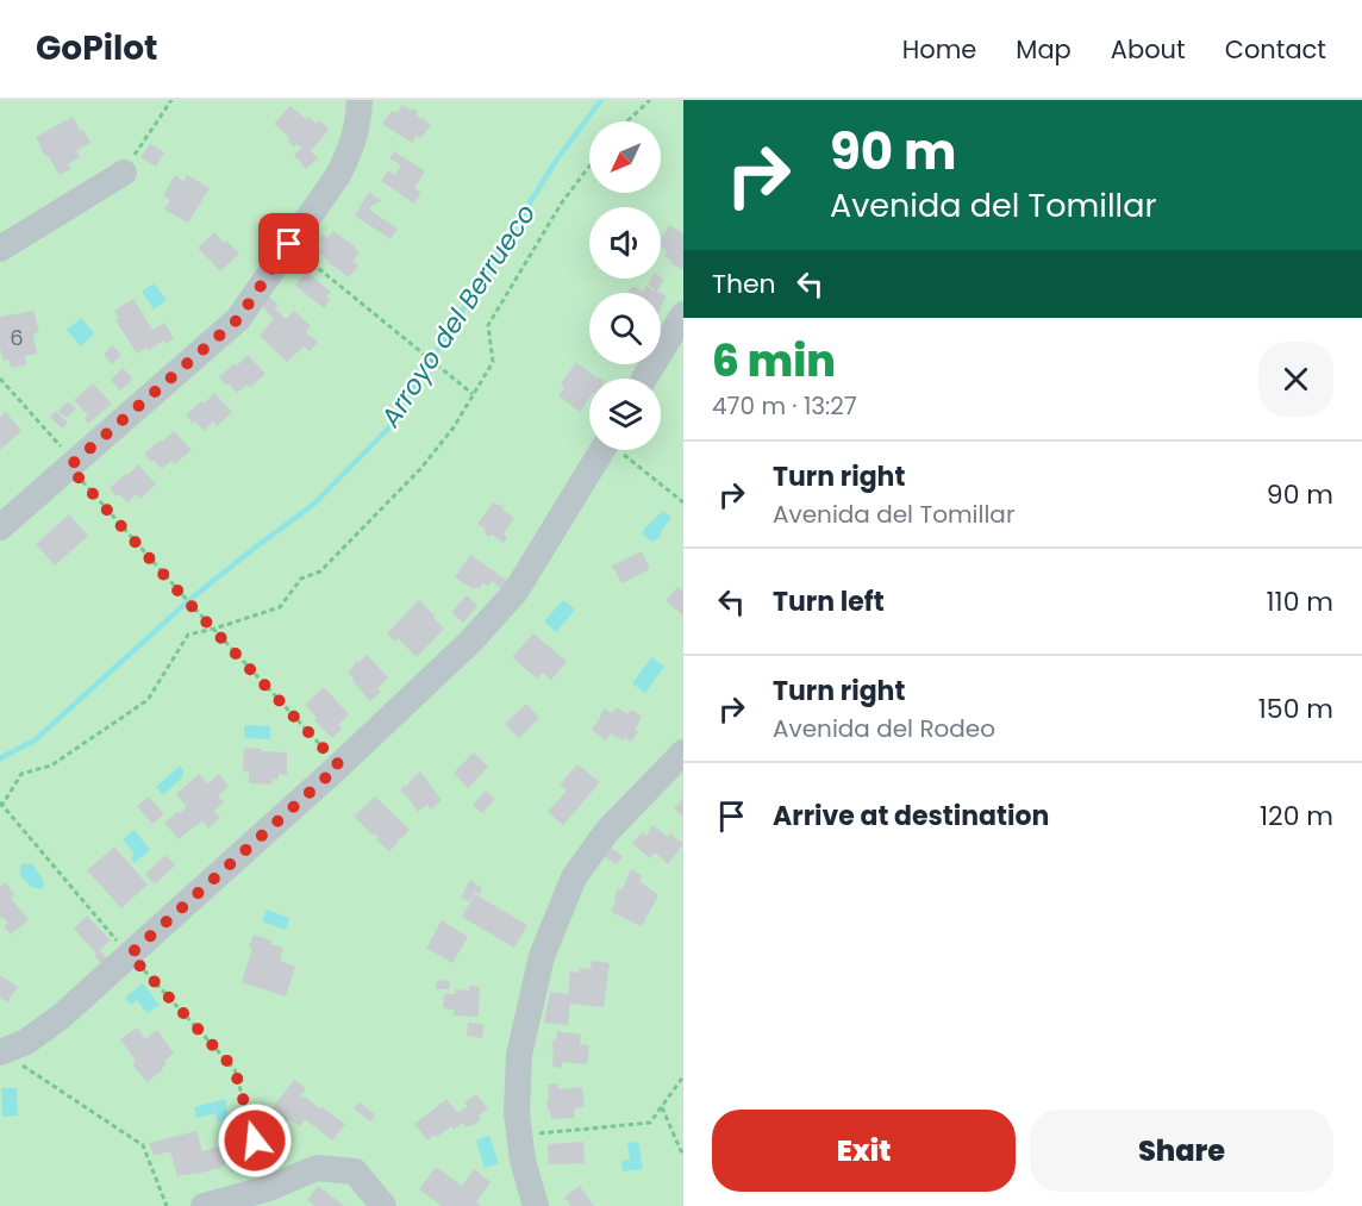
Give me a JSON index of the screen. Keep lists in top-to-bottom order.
{
  "water": ["Arroyo del Berrueco"],
  "house_numbers": ["6"],
  "north": "bottom left",
  "page": {
    "header": "GoPilot",
    "nav": [
      "Home",
      "Map",
      "About",
      "Contact"
    ],
    "turn": ["90 m", "Avenida del Tomillar"],
    "then": "Then",
    "heading": ["6 min", "470 m · 13:27"],
    "list": [
      {
        "name": "Turn right",
        "note": "Avenida del Tomillar",
        "value": "90 m"
      },
      {
        "name": "Turn left",
        "value": "110 m"
      },
      {
        "name": "Turn right",
        "note": "Avenida del Rodeo",
        "value": "150 m"
      },
      {
        "name": "Arrive at destination",
        "value": "120 m"
      }
    ],
    "buttons": ["Exit", "Share"]
  }
}
